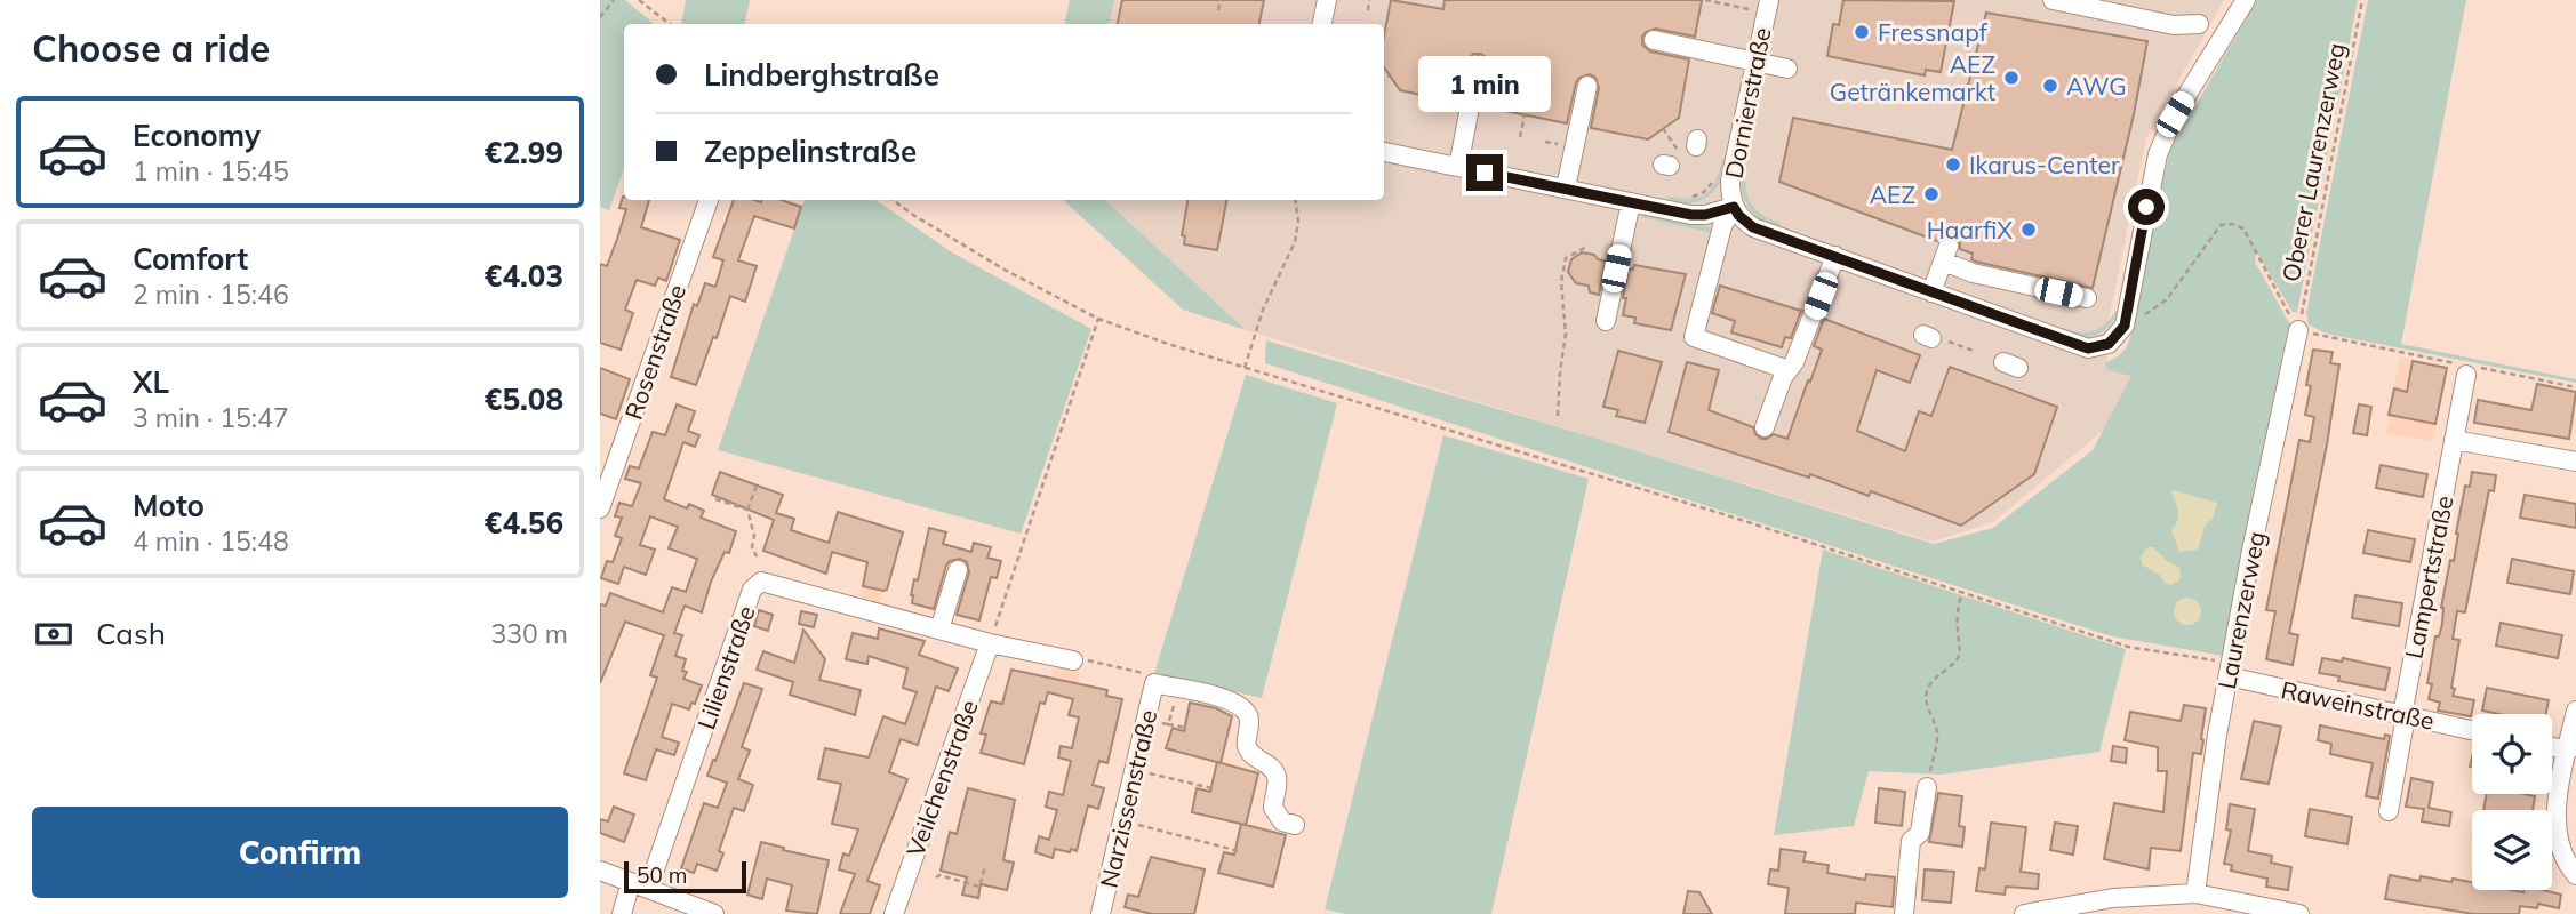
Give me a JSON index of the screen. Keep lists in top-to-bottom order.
{
  "streets": {
    "street": [
      "Dornierstraße",
      "Rosenstraße",
      "Lampertstraße",
      "Laurenzerweg",
      "Lilienstraße",
      "Raweinstraße",
      "Veilchenstraße",
      "Narzissenstraße"
    ],
    "path": ["Oberer Laurenzerweg"]
  },
  "crossings": [
    ["Oberer Laurenzerweg", "Laurenzerweg"],
    ["Lampertstraße", "Raweinstraße"],
    ["Laurenzerweg", "Raweinstraße"],
    ["Lilienstraße", "Veilchenstraße"]
  ],
  "places": [
    "Fressnapf",
    "AEZ Getränkemarkt",
    "AWG",
    "Ikarus-Center",
    "AEZ",
    "HaarfiX"
  ],
  "scale_bar": "50 m",
  "page": {
    "heading": "Choose a ride",
    "banner": ["Lindberghstraße", "Zeppelinstraße"],
    "bubble": "1 min",
    "list": [
      {
        "name": "Economy",
        "note": "1 min · 15:45",
        "value": "€2.99"
      },
      {
        "name": "Comfort",
        "note": "2 min · 15:46",
        "value": "€4.03"
      },
      {
        "name": "XL",
        "note": "3 min · 15:47",
        "value": "€5.08"
      },
      {
        "name": "Moto",
        "note": "4 min · 15:48",
        "value": "€4.56"
      }
    ],
    "pay": ["Cash", "330 m"],
    "buttons": "Confirm",
    "scale": "50 m"
  }
}
